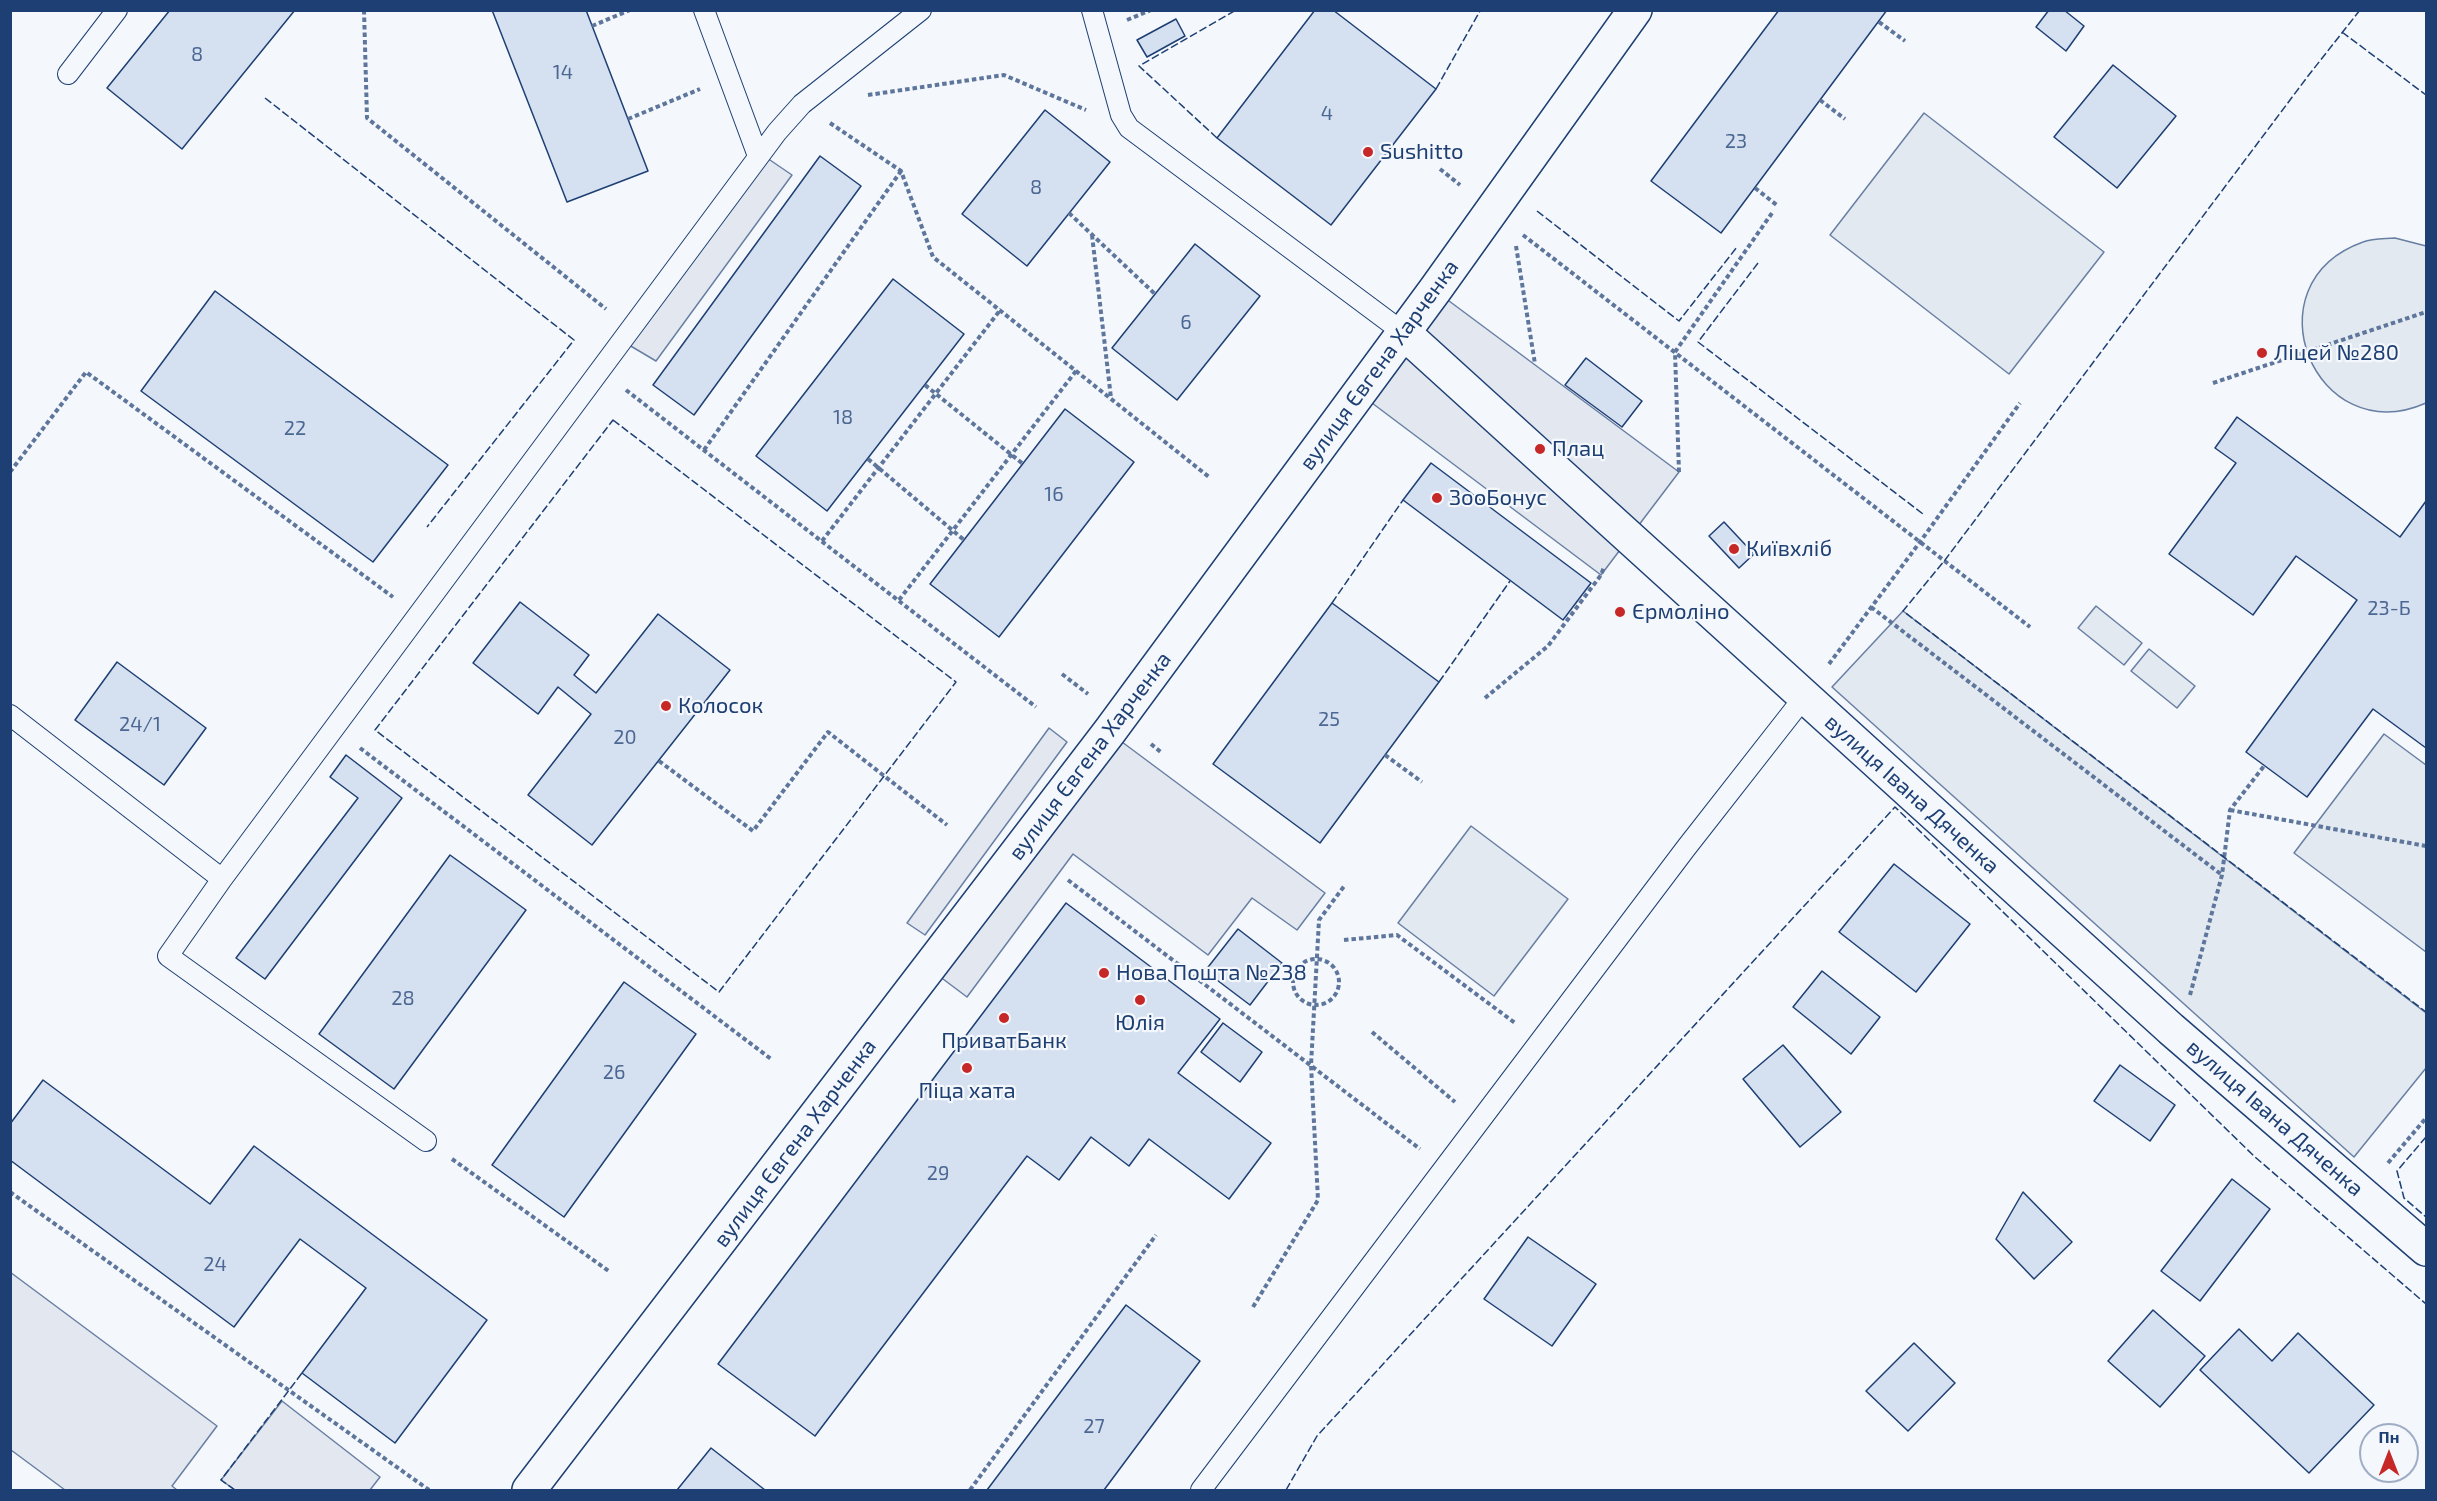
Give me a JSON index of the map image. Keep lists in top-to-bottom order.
{
  "streets": {
    "main road": ["вулиця Євгена Харченка", "вулиця Івана Дяченка"]
  },
  "crossings": [
    ["вулиця Євгена Харченка", "вулиця Івана Дяченка"]
  ],
  "places": [
    "Sushitto",
    "Ліцей №280",
    "Плац",
    "ЗооБонус",
    "Київхліб",
    "Єрмоліно",
    "Колосок",
    "Нова Пошта №238",
    "Юлія",
    "ПриватБанк",
    "Піца хата"
  ],
  "house_numbers": [
    "8",
    "14",
    "4",
    "23",
    "8",
    "6",
    "18",
    "22",
    "16",
    "23-Б",
    "25",
    "24/1",
    "20",
    "28",
    "26",
    "29",
    "24",
    "27"
  ],
  "north": "top"
}
